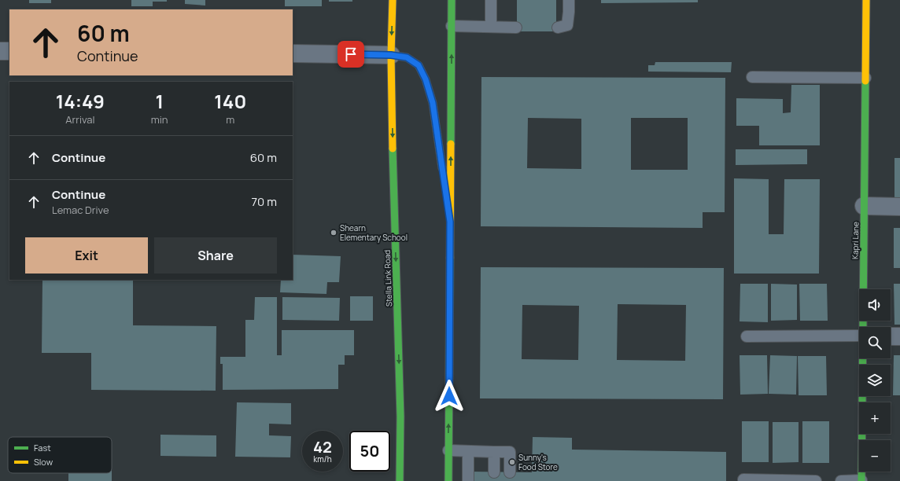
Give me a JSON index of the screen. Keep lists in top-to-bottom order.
{
  "streets": {
    "main road": ["Kapri Lane", "Stella Link Road"]
  },
  "places": ["Shearn Elementary School", "Sunny's Food Store"],
  "legend": ["Fast", "Slow"],
  "page": {
    "turn": ["60 m", "Continue"],
    "eta": [
      "14:49",
      "Arrival",
      "1",
      "min",
      "140",
      "m"
    ],
    "list": [
      {
        "name": "Continue",
        "value": "60 m"
      },
      {
        "name": "Continue",
        "note": "Lemac Drive",
        "value": "70 m"
      }
    ],
    "buttons": ["Exit", "Share"],
    "map_buttons": ["+", "−"],
    "speed": "42 km/h",
    "limit": "50"
  }
}
